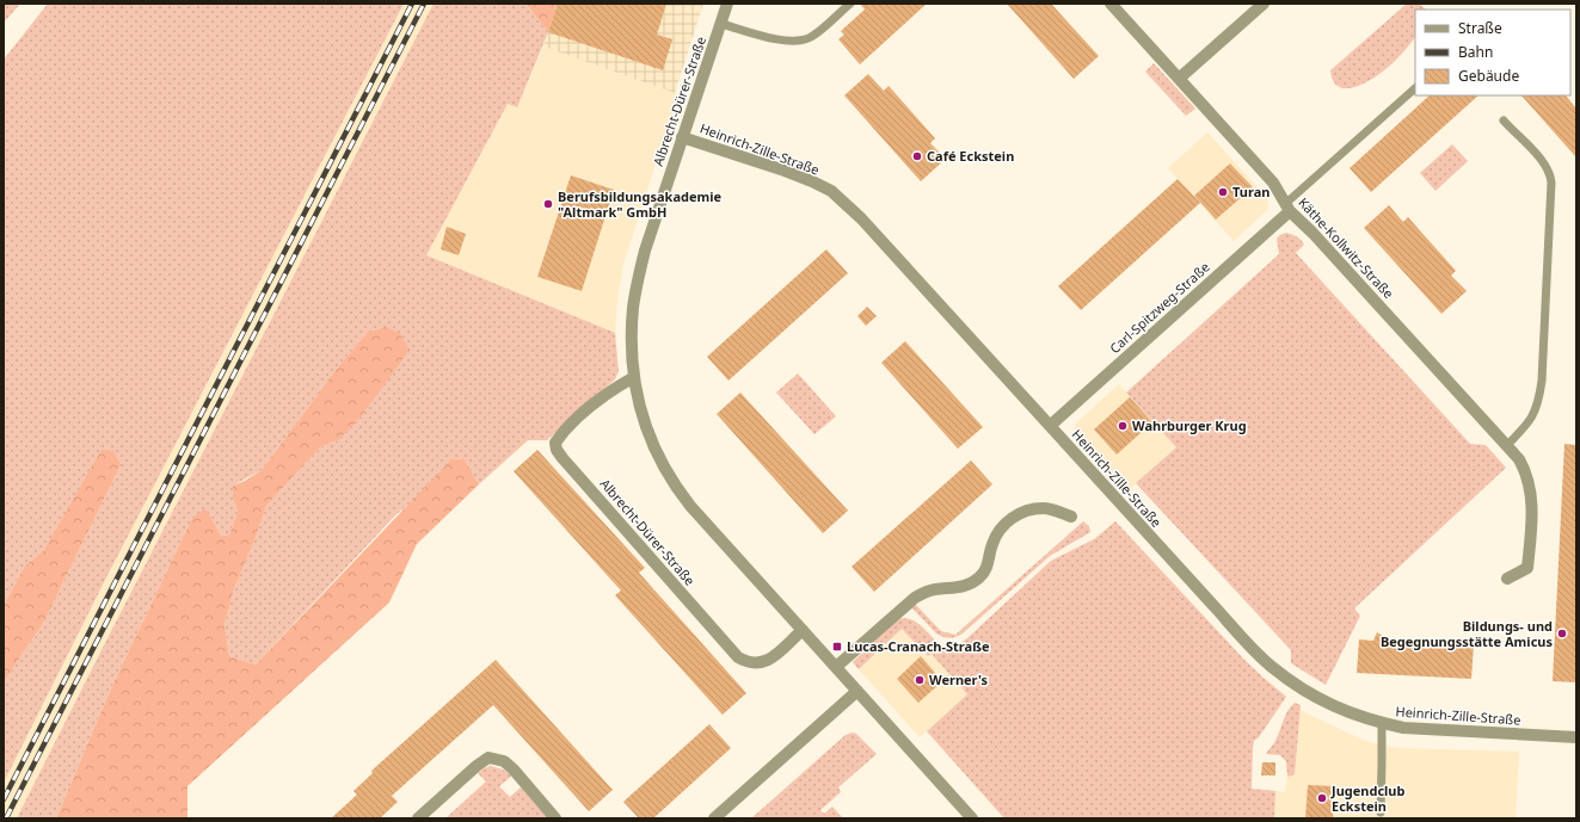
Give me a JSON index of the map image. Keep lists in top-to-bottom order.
{
  "streets": {
    "street": [
      "Albrecht-Dürer-Straße",
      "Heinrich-Zille-Straße",
      "Käthe-Kollwitz-Straße",
      "Carl-Spitzweg-Straße"
    ]
  },
  "crossings": [
    ["Albrecht-Dürer-Straße", "Heinrich-Zille-Straße"],
    ["Heinrich-Zille-Straße", "Carl-Spitzweg-Straße"],
    ["Käthe-Kollwitz-Straße", "Carl-Spitzweg-Straße"]
  ],
  "places": {
    "other": [
      "Café Eckstein",
      "Turan",
      "Berufsbildungsakademie \"Altmark\" GmbH",
      "Wahrburger Krug",
      "Bildungs- und Begegnungsstätte Amicus",
      "Werner's",
      "Jugendclub Eckstein"
    ],
    "transit": ["Lucas-Cranach-Straße"]
  },
  "legend": ["Straße", "Bahn", "Gebäude"]
}
